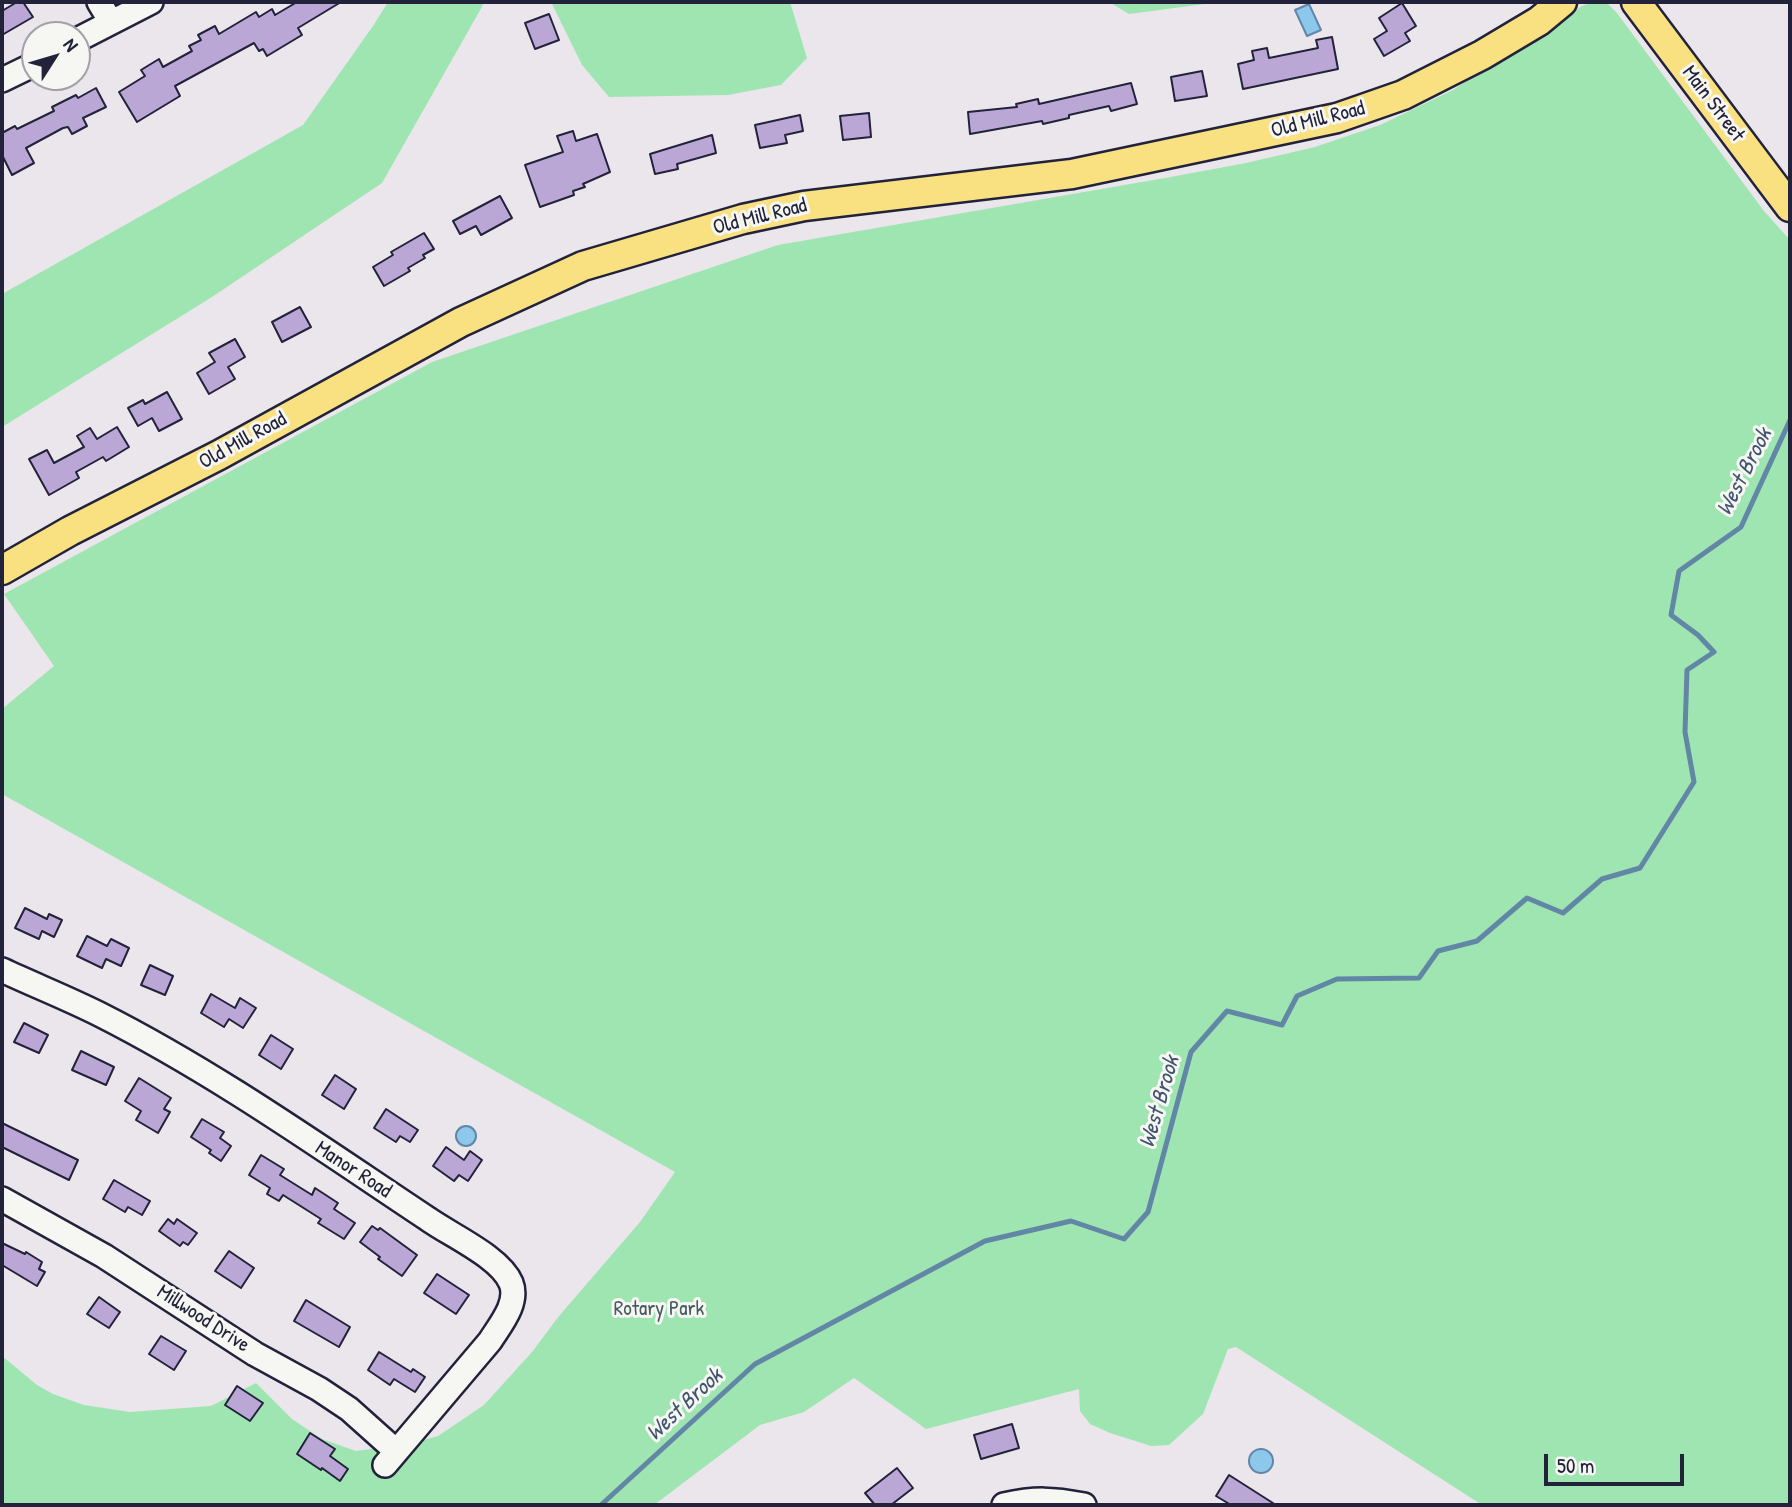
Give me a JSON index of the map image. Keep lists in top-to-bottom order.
{
  "streets": {
    "main road": ["Main Street", "Old Mill Road"],
    "street": ["Manor Road", "Millwood Drive"]
  },
  "crossings": [
    ["Manor Road", "Millwood Drive"]
  ],
  "water": ["West Brook"],
  "parks": ["Rotary Park"],
  "scale_bar": "50 m",
  "north": "top right"
}
